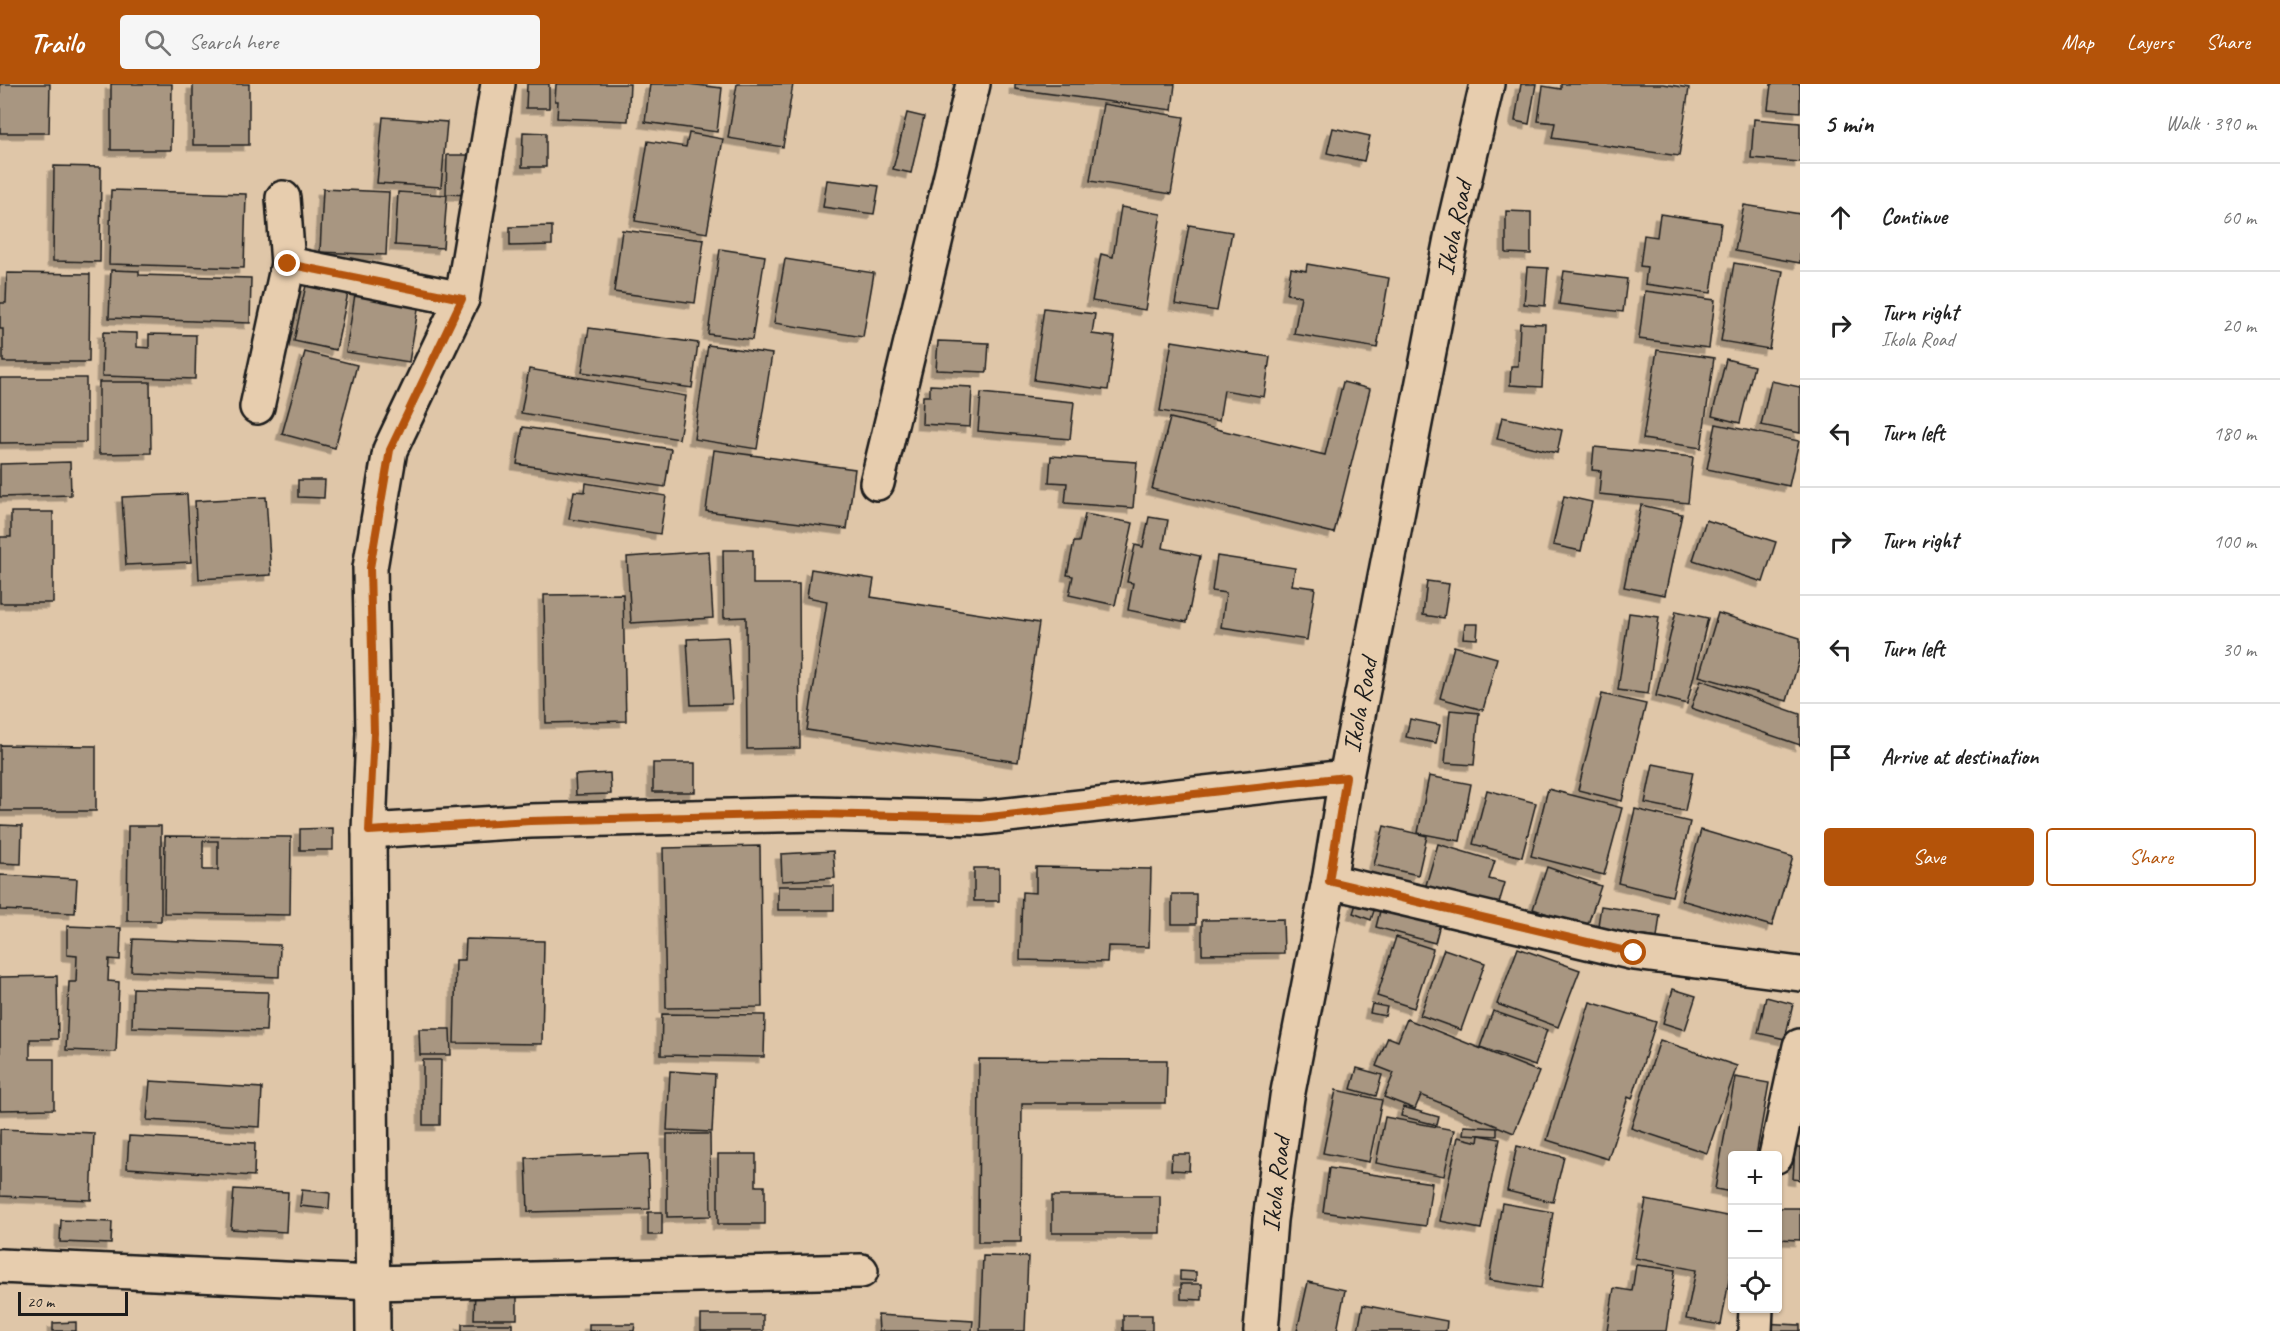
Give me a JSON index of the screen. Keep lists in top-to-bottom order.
{
  "streets": {
    "street": ["Ikola Road"]
  },
  "scale_bar": "20 m",
  "page": {
    "header": "Trailo",
    "search": "Search here",
    "nav": ["Map", "Layers", "Share"],
    "heading": ["5 min", "Walk · 390 m"],
    "list": [
      ["Continue", "60 m"],
      ["Turn right", "Ikola Road", "20 m"],
      ["Turn left", "180 m"],
      ["Turn right", "100 m"],
      ["Turn left", "30 m"],
      "Arrive at destination"
    ],
    "buttons": ["Save", "Share"],
    "map_buttons": ["+", "−"],
    "scale": "20 m"
  }
}
